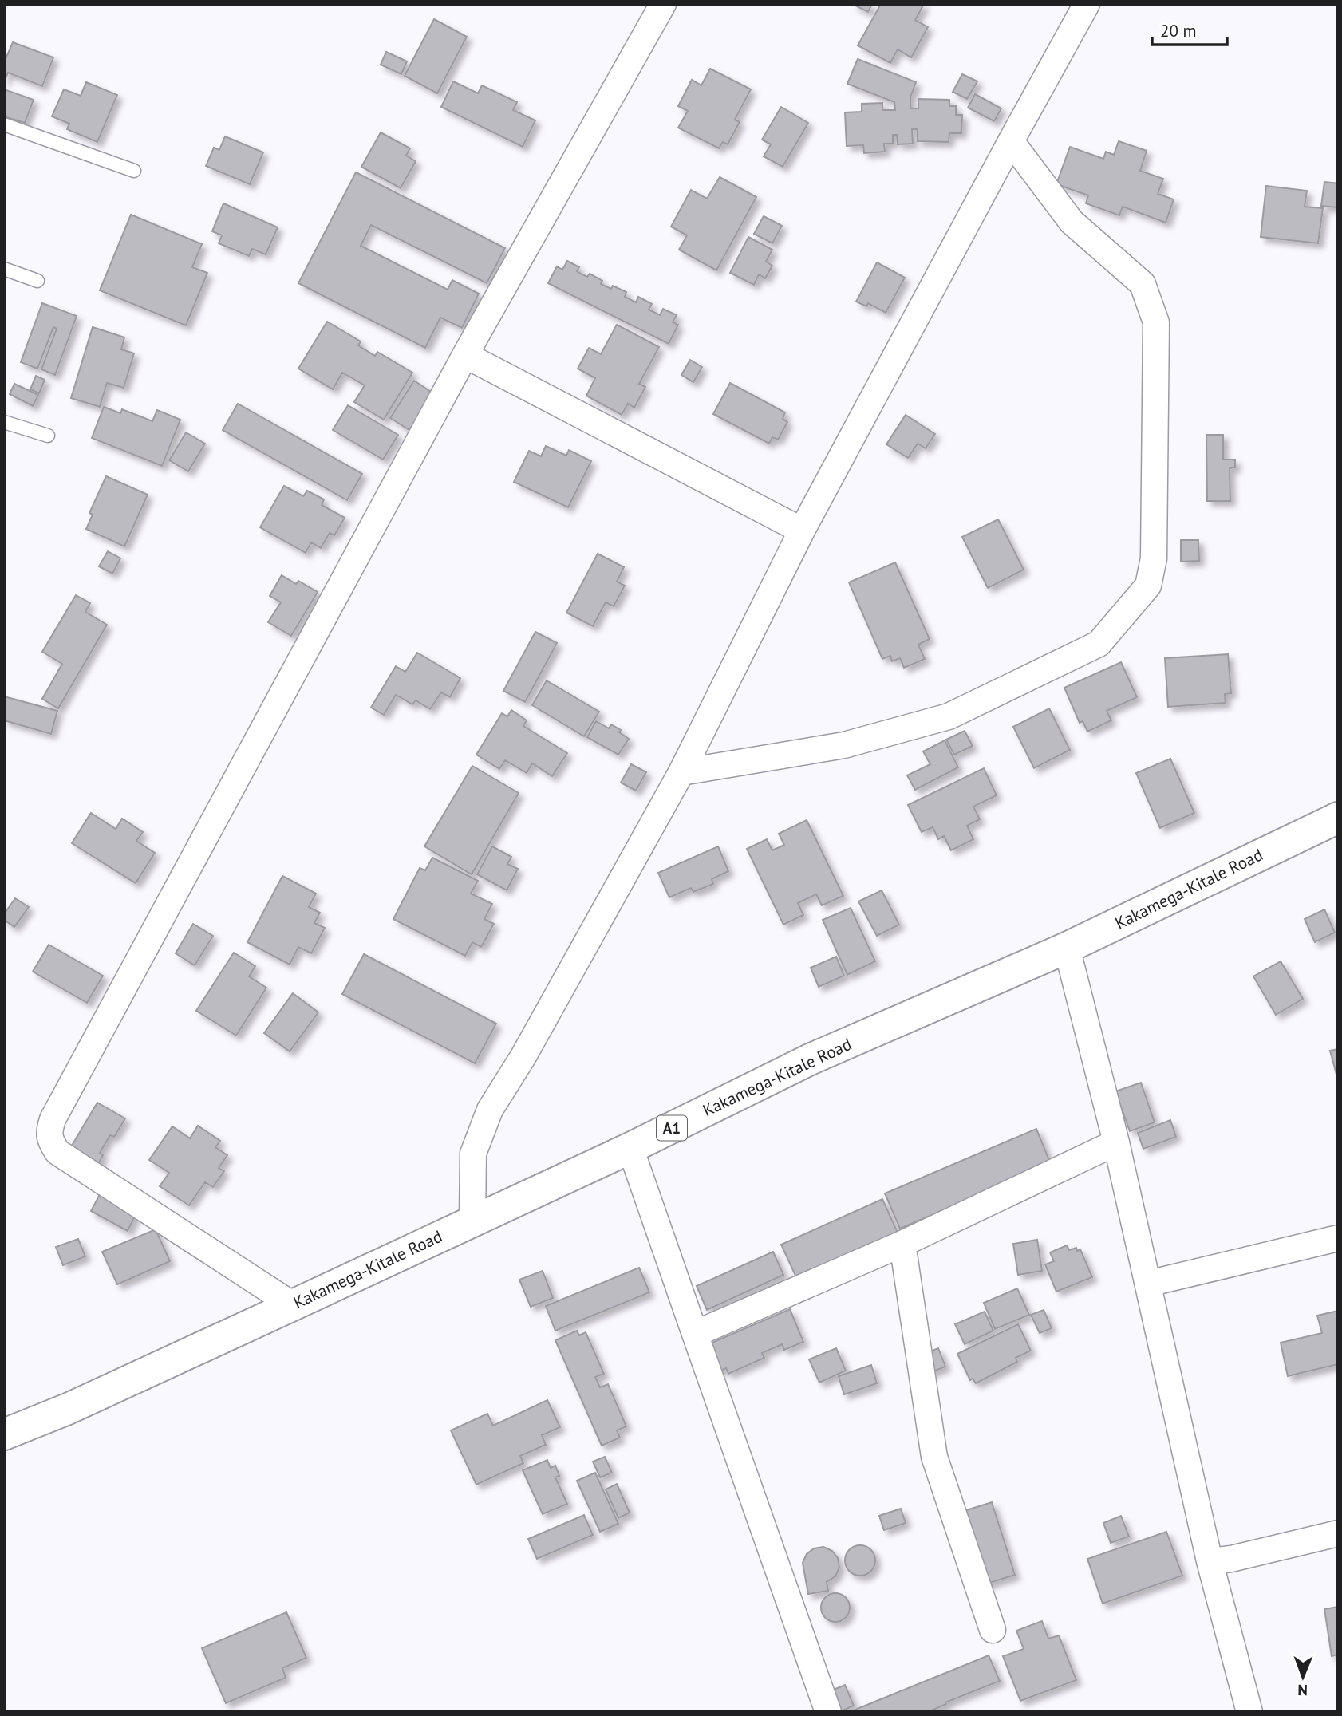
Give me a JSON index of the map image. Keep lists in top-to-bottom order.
{
  "streets": {
    "highway": ["Kakamega-Kitale Road", "A1"]
  },
  "scale_bar": "20 m",
  "north": "bottom"
}
